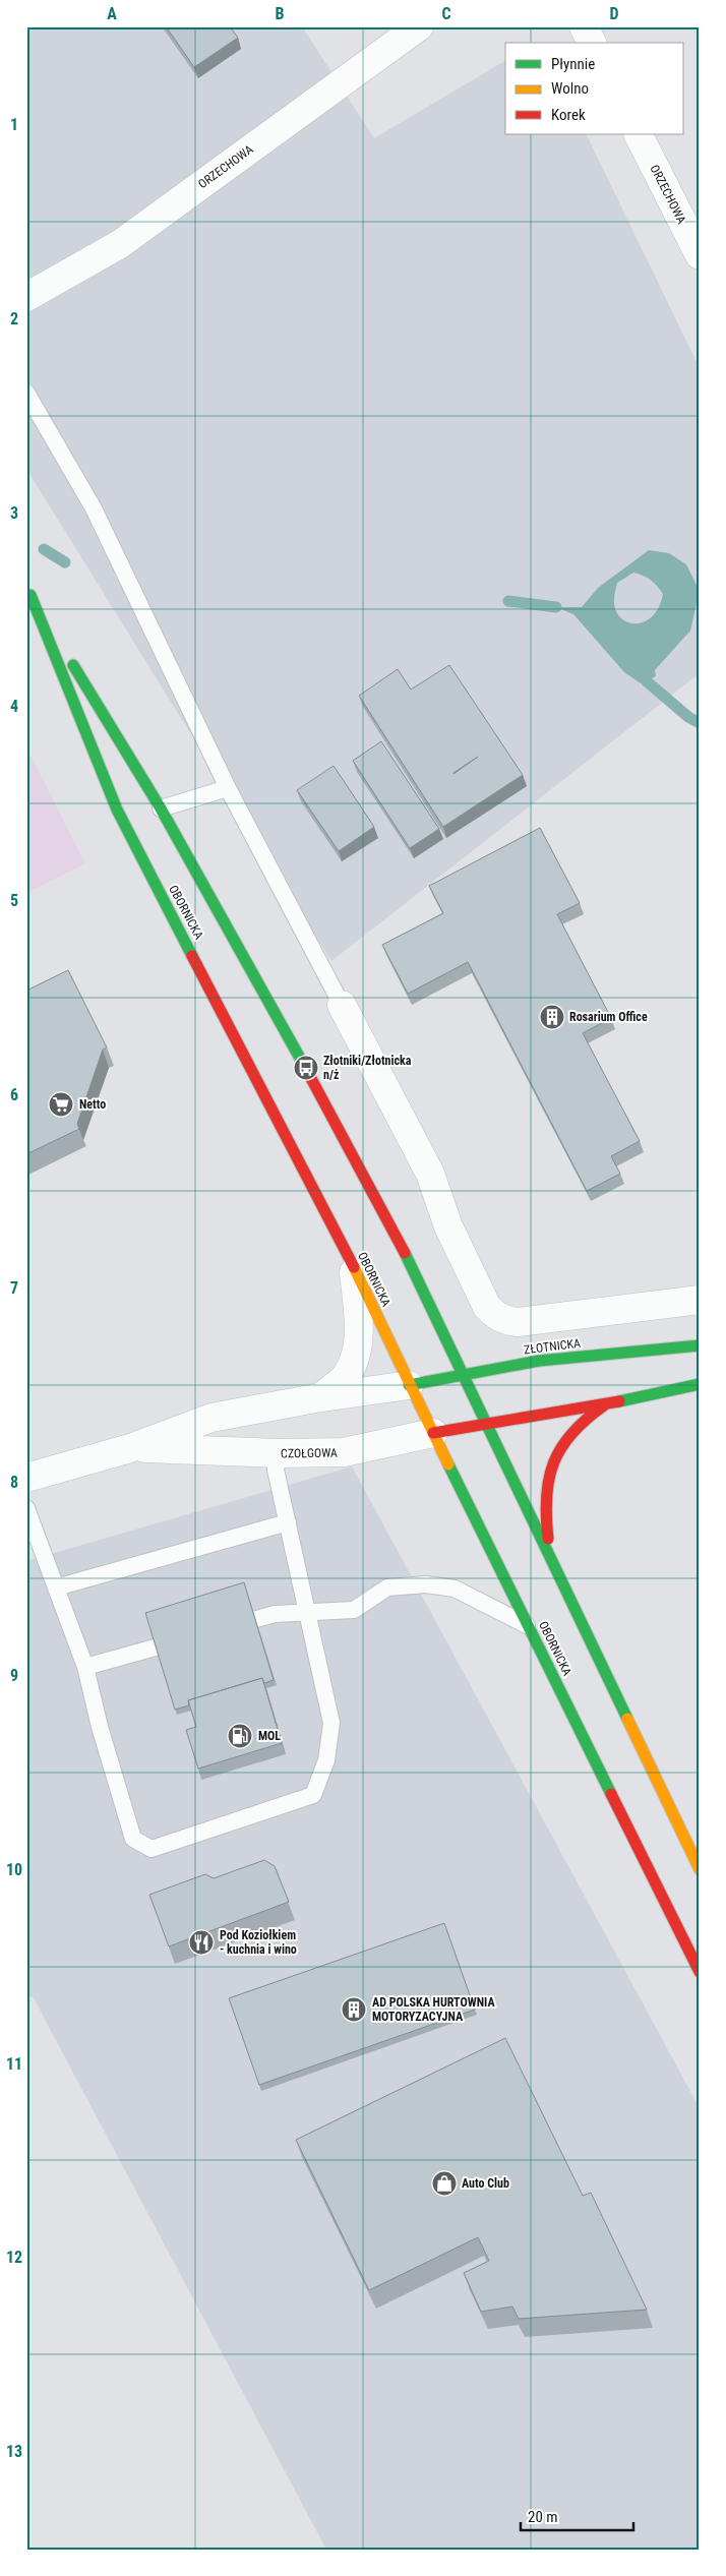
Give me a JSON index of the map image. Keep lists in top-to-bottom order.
{
  "streets": {
    "main road": ["OBORNICKA", "ZŁOTNICKA", "CZOŁGOWA"],
    "street": ["ORZECHOWA"]
  },
  "crossings": [
    ["OBORNICKA", "ZŁOTNICKA"],
    ["OBORNICKA", "CZOŁGOWA"],
    ["ZŁOTNICKA", "CZOŁGOWA"]
  ],
  "places": {
    "building": ["Rosarium Office", "AD POLSKA HURTOWNIA MOTORYZACYJNA"],
    "bus stop": ["Złotniki/Złotnicka n/ż"],
    "supermarket": ["Netto"],
    "fuel station": ["MOL"],
    "restaurant": ["Pod Koziołkiem - kuchnia i wino"],
    "shop": ["Auto Club"]
  },
  "legend": ["Płynnie", "Wolno", "Korek"],
  "scale_bar": "20 m",
  "grid": {
    "columns": [
      "A",
      "B",
      "C",
      "D"
    ],
    "rows": [
      "1",
      "2",
      "3",
      "4",
      "5",
      "6",
      "7",
      "8",
      "9",
      "10",
      "11",
      "12",
      "13"
    ]
  }
}
